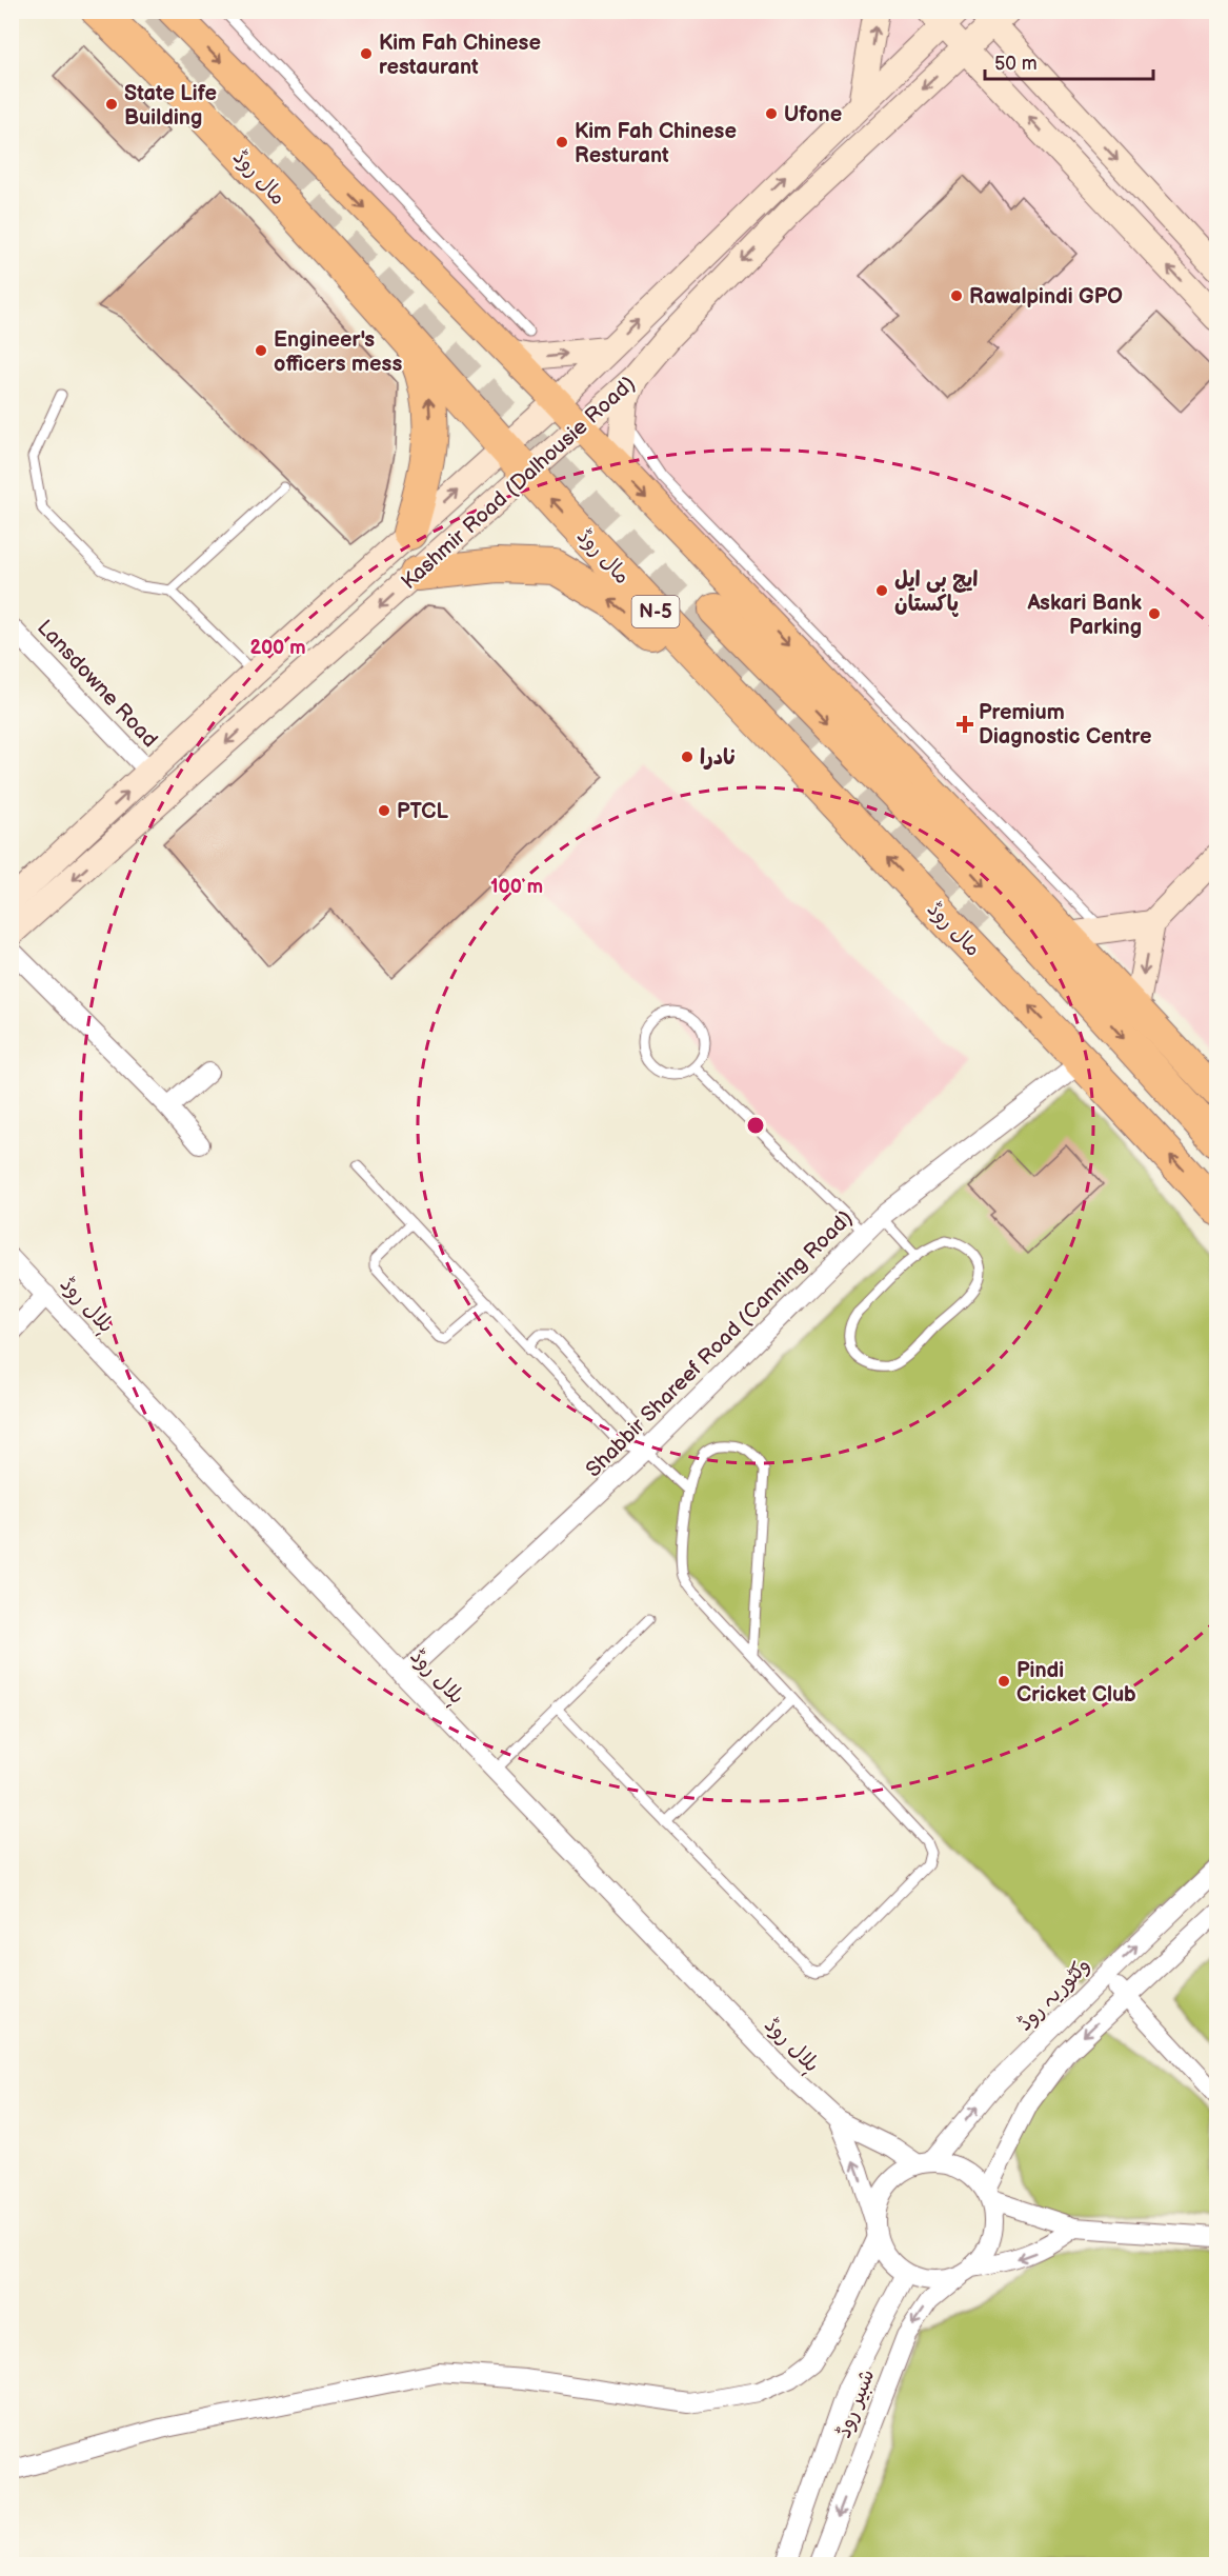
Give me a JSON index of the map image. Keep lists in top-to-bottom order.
{
  "streets": {
    "highway": ["مال روڈ", "N-5"],
    "street": [
      "Kashmir Road (Dalhousie Road)",
      "Lansdowne Road",
      "ہلال روڈ",
      "Shabbir Shareef Road (Canning Road)",
      "وکٹوریہ روڈ",
      "شبیر روڈ"
    ]
  },
  "crossings": [
    ["مال روڈ", "Kashmir Road (Dalhousie Road)"],
    ["مال روڈ", "Shabbir Shareef Road (Canning Road)"],
    ["Kashmir Road (Dalhousie Road)", "Lansdowne Road"],
    ["ہلال روڈ", "Shabbir Shareef Road (Canning Road)"],
    ["ہلال روڈ", "وکٹوریہ روڈ"],
    ["ہلال روڈ", "شبیر روڈ"],
    ["وکٹوریہ روڈ", "شبیر روڈ"]
  ],
  "places": {
    "other": [
      "Kim Fah Chinese restaurant",
      "State Life Building",
      "Ufone",
      "Kim Fah Chinese Resturant",
      "Rawalpindi GPO",
      "Engineer's officers mess",
      "ایچ بی ایل پاکستان",
      "Askari Bank Parking",
      "نادرا",
      "PTCL",
      "Pindi Cricket Club"
    ],
    "health": ["Premium Diagnostic Centre"]
  },
  "scale_bar": "50 m",
  "rings": ["200 m", "100 m"]
}
